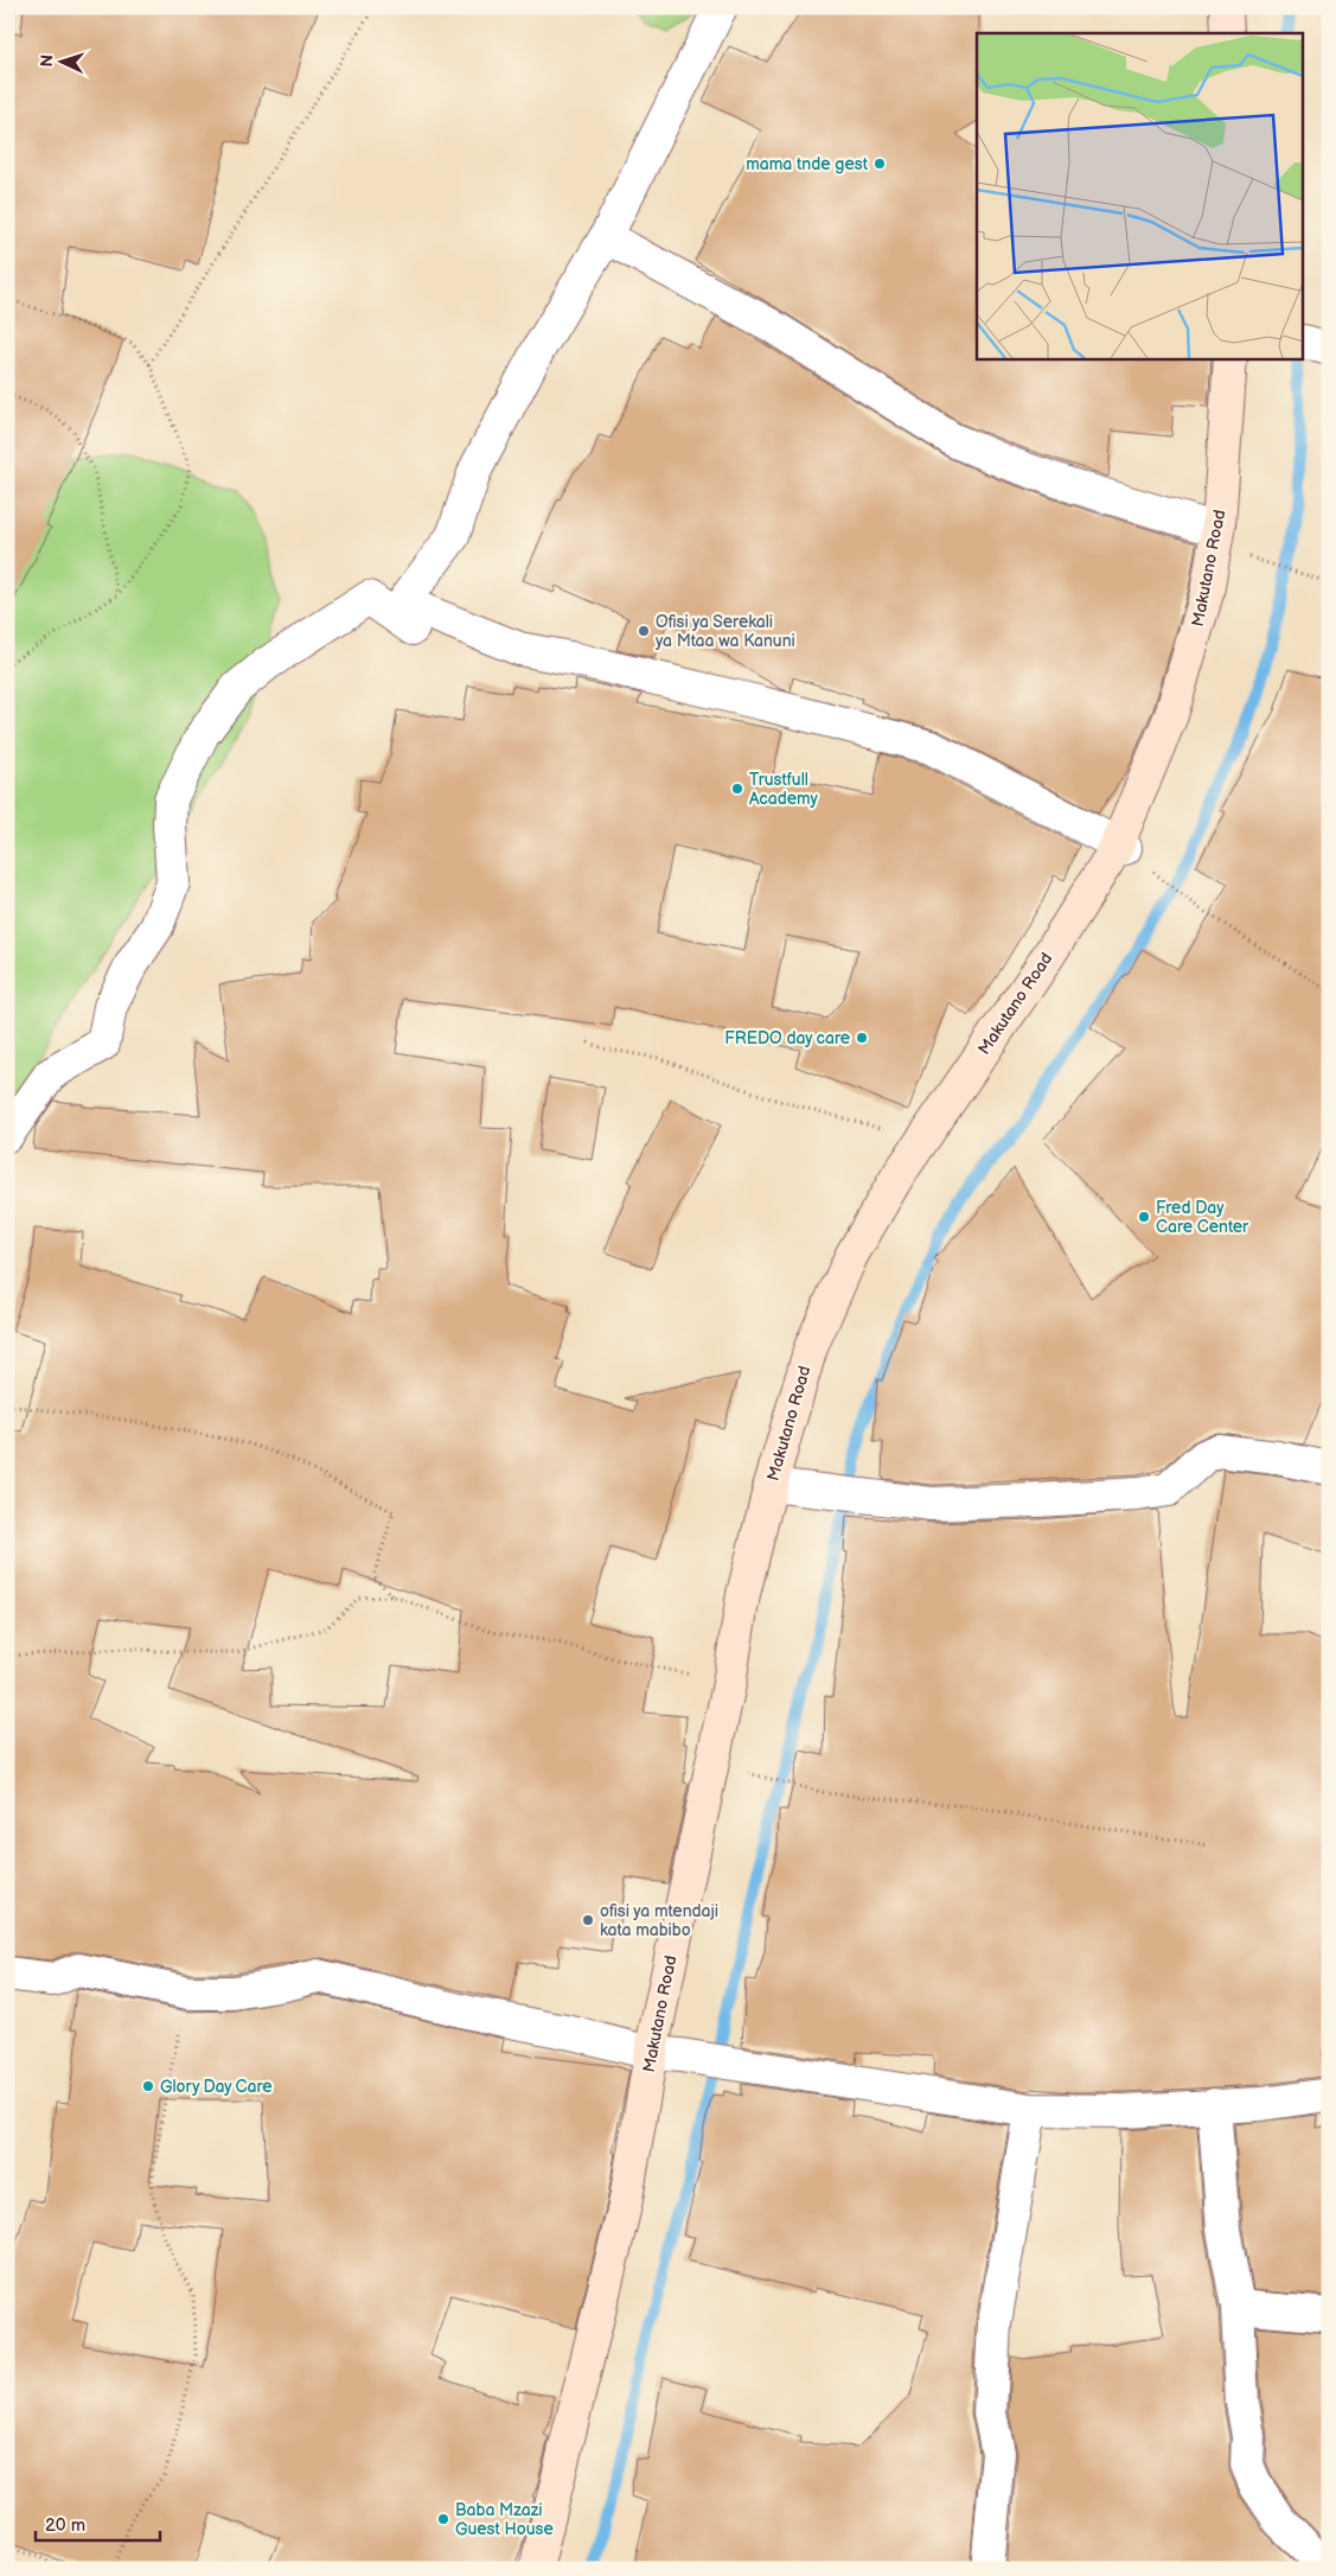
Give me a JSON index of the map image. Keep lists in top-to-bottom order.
{
  "streets": {
    "street": ["Makutano Road"]
  },
  "places": [
    "mama tnde gest",
    "Ofisi ya Serekali ya Mtaa wa Kanuni",
    "Trustfull Academy",
    "FREDO day care",
    "Fred Day Care Center",
    "ofisi ya mtendaji kata mabibo",
    "Glory Day Care",
    "Baba Mzazi Guest House"
  ],
  "scale_bar": "20 m",
  "north": "left"
}
